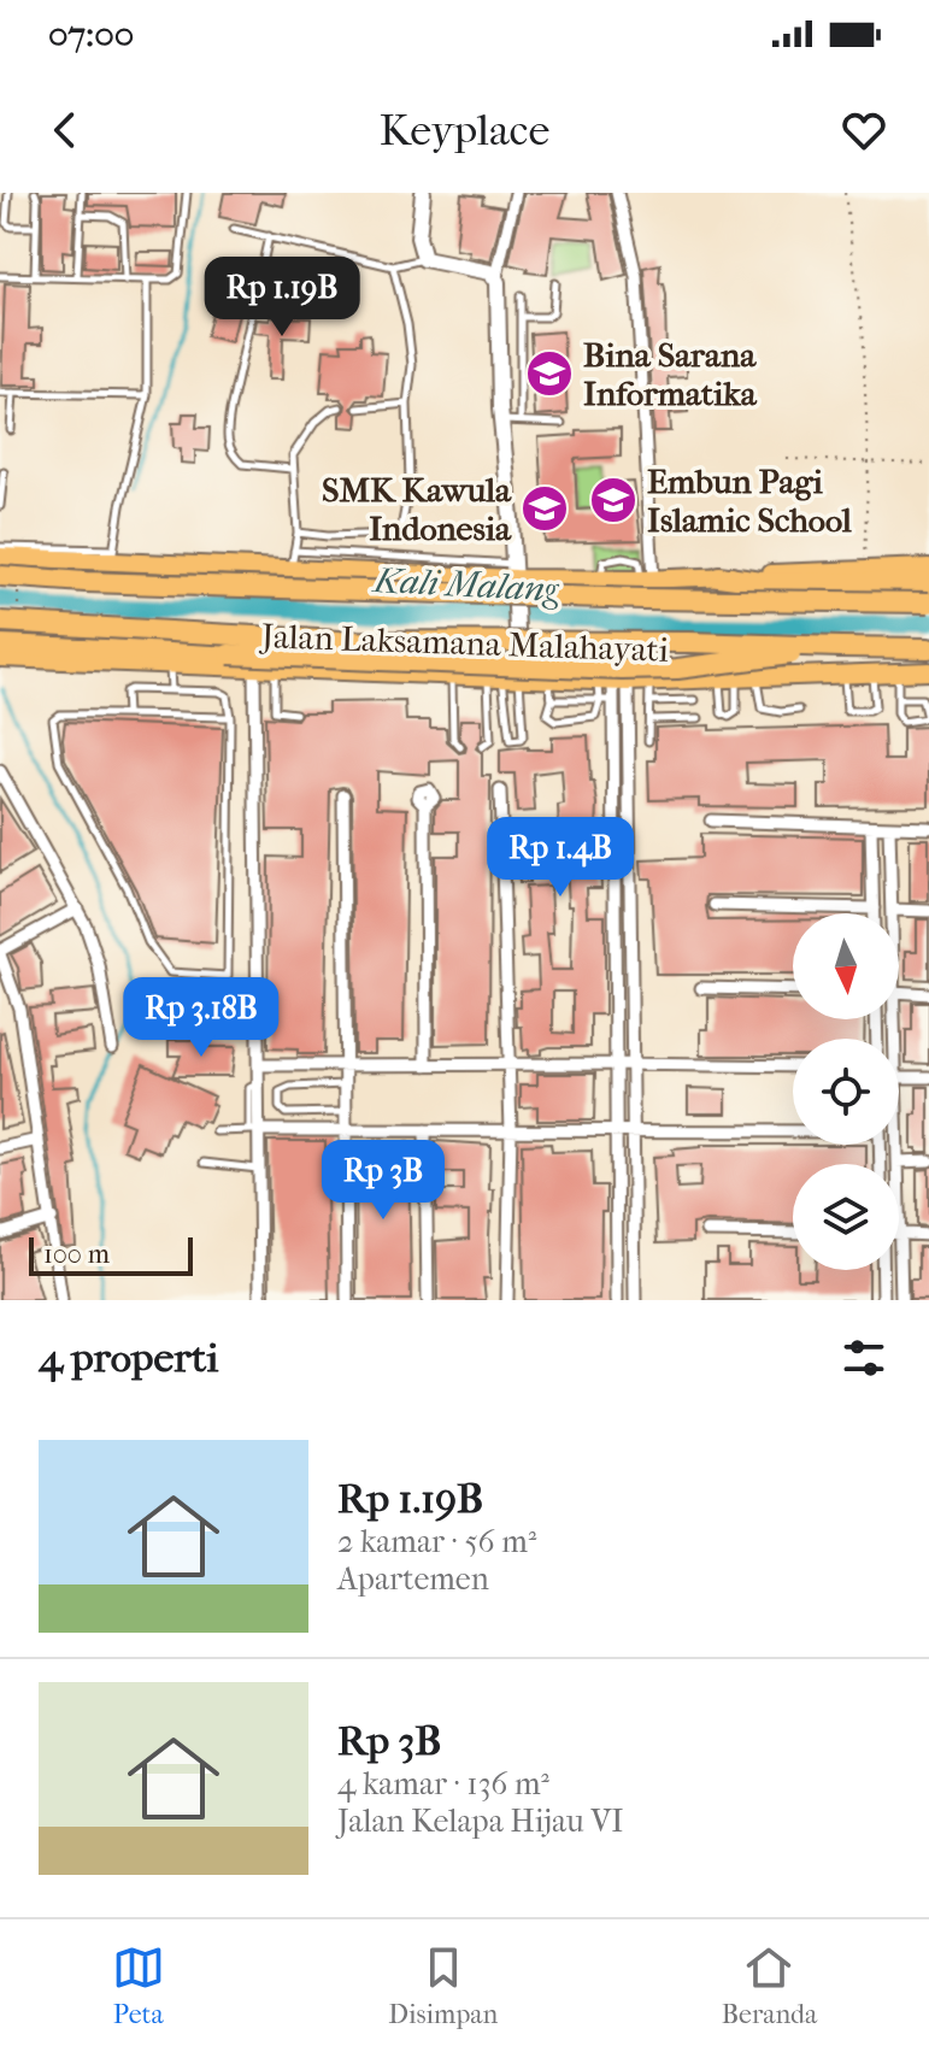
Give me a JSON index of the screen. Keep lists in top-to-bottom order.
{
  "streets": {
    "main road": ["Jalan Laksamana Malahayati"]
  },
  "water": ["Kali Malang"],
  "places": {
    "school or university": ["Bina Sarana Informatika", "Embun Pagi Islamic School", "SMK Kawula Indonesia"]
  },
  "scale_bar": "100 m",
  "north": "bottom",
  "page": {
    "status": "07:00",
    "header": "Keyplace",
    "price": [
      "Rp 1.19B",
      "Rp 1.4B",
      "Rp 3.18B",
      "Rp 3B"
    ],
    "scale": "100 m",
    "heading": "4 properti",
    "list": [
      {
        "name": "Rp 1.19B",
        "note": "2 kamar · 56 m² · Apartemen"
      },
      {
        "name": "Rp 3B",
        "note": "4 kamar · 136 m² · Jalan Kelapa Hijau VI"
      }
    ],
    "tabs": ["Peta", "Disimpan", "Beranda"]
  }
}
